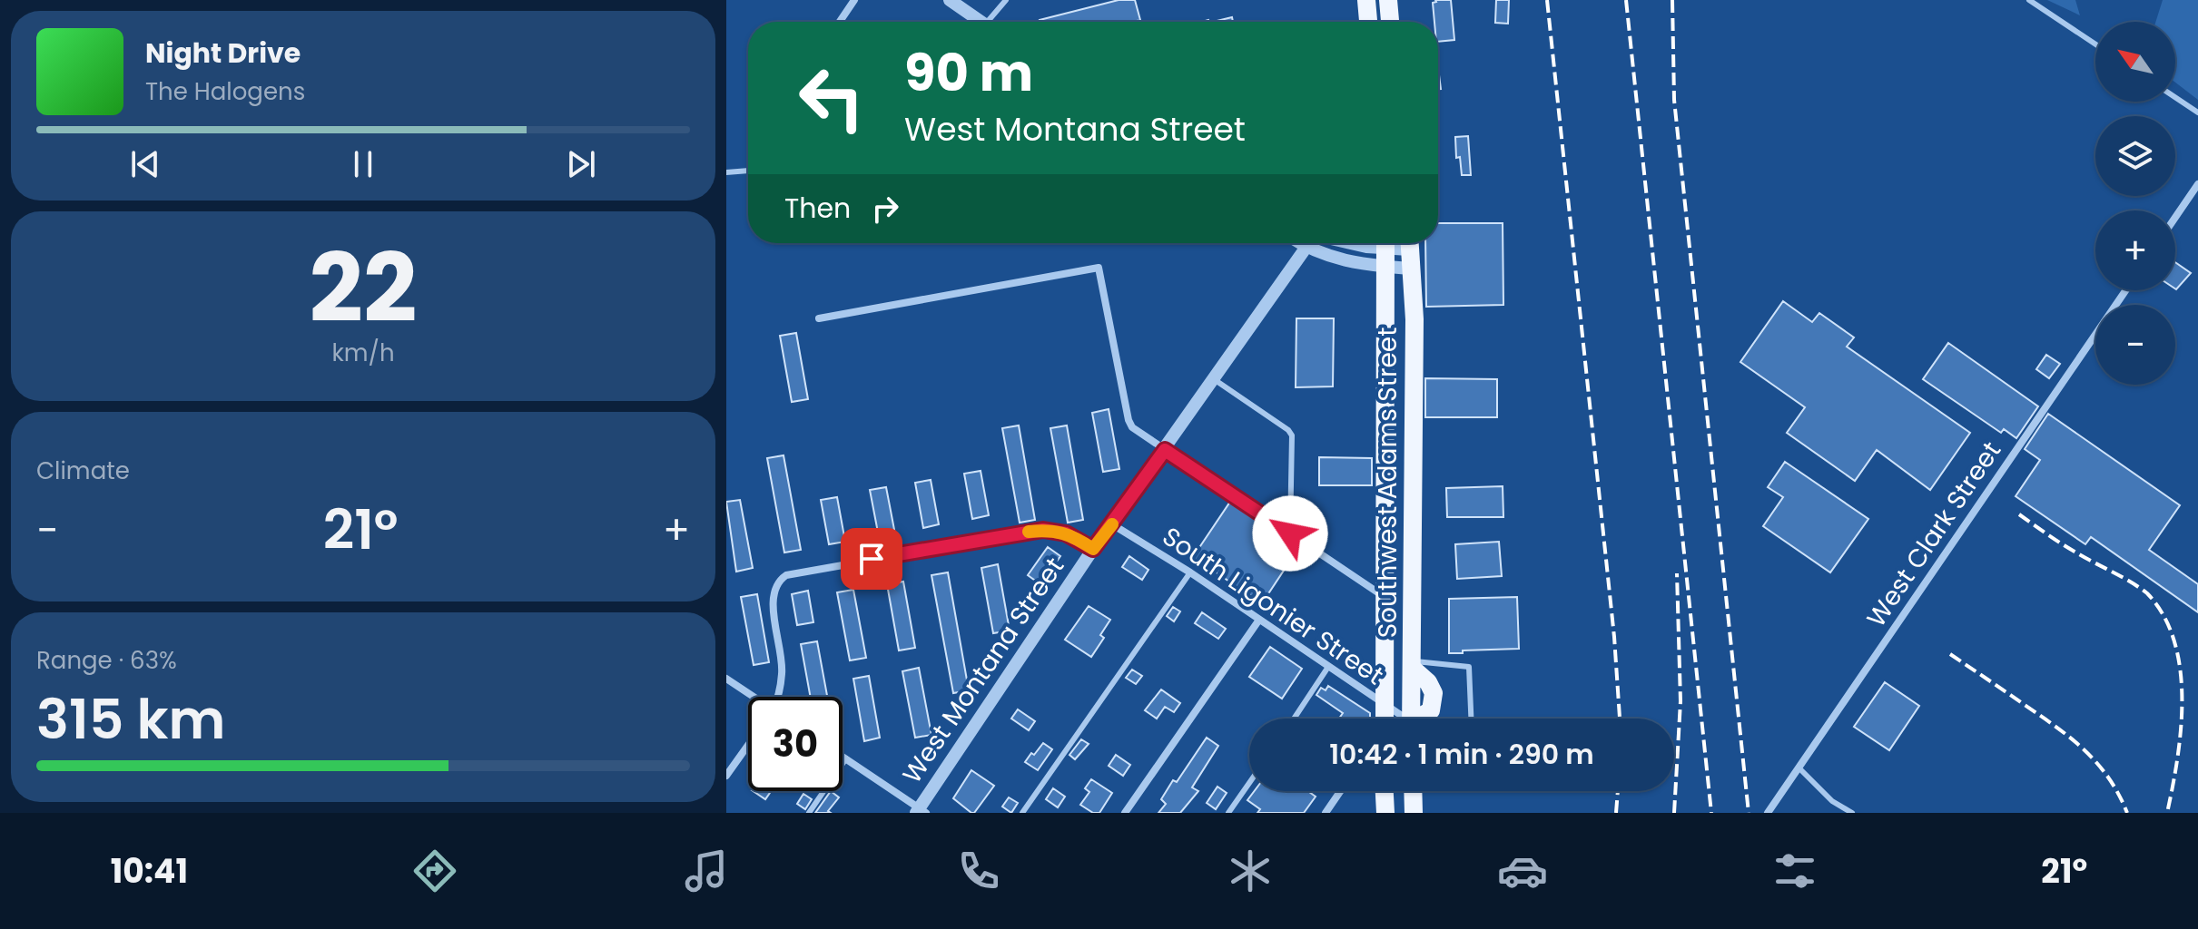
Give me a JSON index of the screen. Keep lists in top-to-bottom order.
{
  "streets": {
    "main road": ["Southwest Adams Street"],
    "street": ["West Clark Street", "South Ligonier Street", "West Montana Street"]
  },
  "crossings": [
    ["Southwest Adams Street", "South Ligonier Street"],
    ["South Ligonier Street", "West Montana Street"]
  ],
  "north": "top left",
  "page": {
    "map_buttons": ["+", "−"],
    "turn": ["90 m", "West Montana Street"],
    "song": ["Night Drive", "The Halogens"],
    "then": "Then",
    "tile": [
      ["22", "km/h"],
      "Climate",
      ["Range · 63%", "315 km"]
    ],
    "heat": ["−", "21°", "+"],
    "limit": "30",
    "trip": "10:42 · 1 min · 290 m",
    "tabs": ["10:41", "21°"]
  }
}
